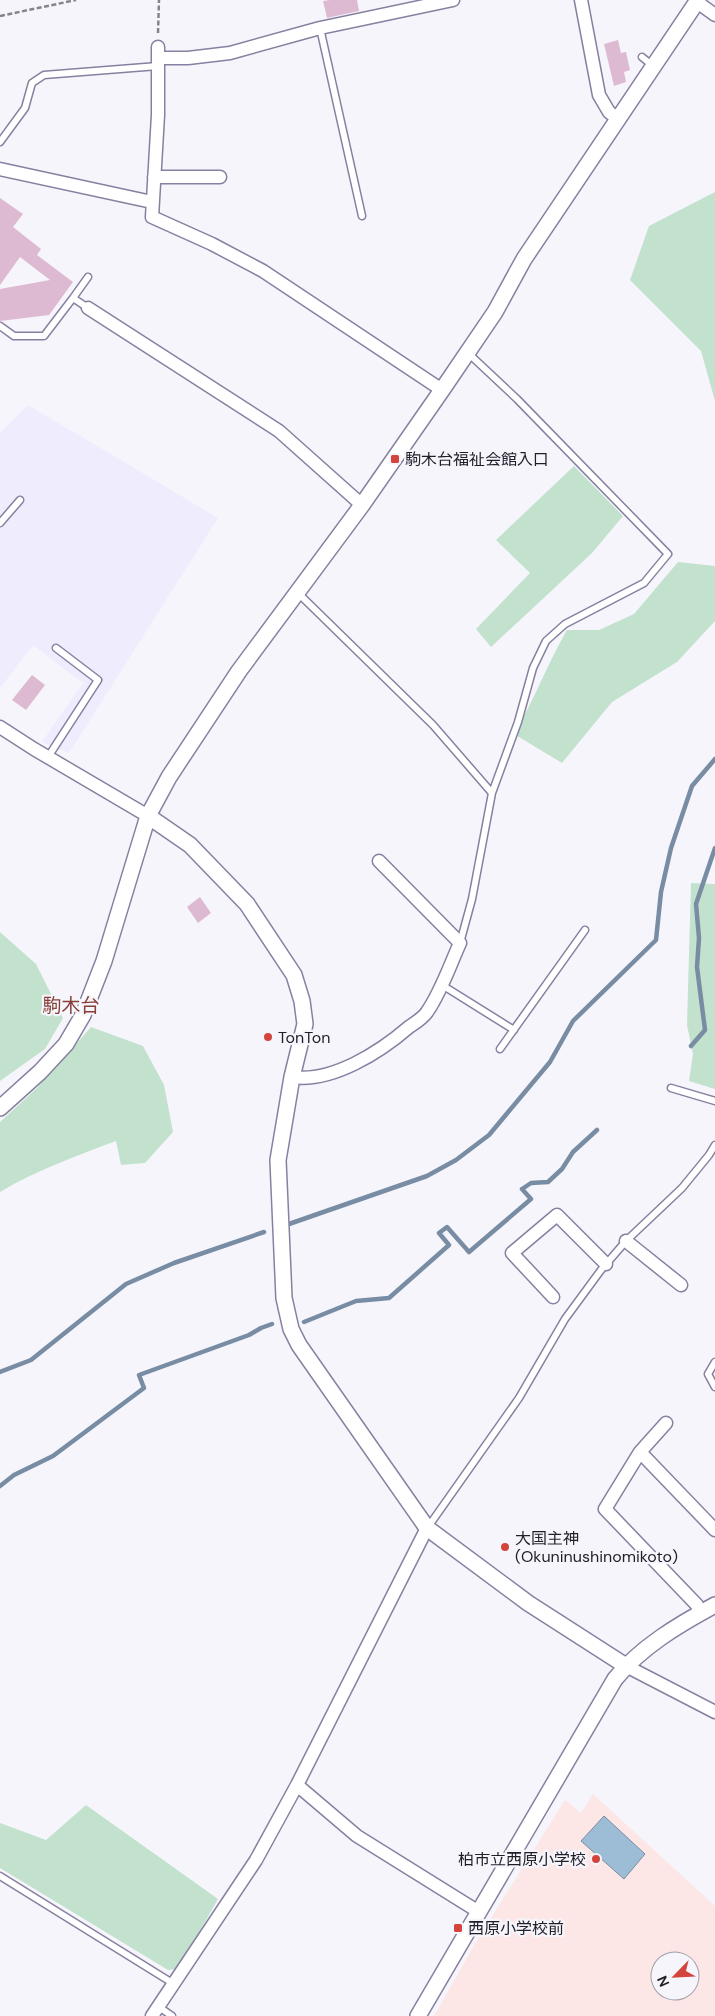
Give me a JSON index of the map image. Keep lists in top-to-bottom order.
{
  "districts": ["駒木台"],
  "places": {
    "transit": ["駒木台福祉会館入口", "西原小学校前"],
    "other": ["TonTon", "大国主神 (Okuninushinomikoto)", "柏市立西原小学校"]
  },
  "north": "bottom left"
}
